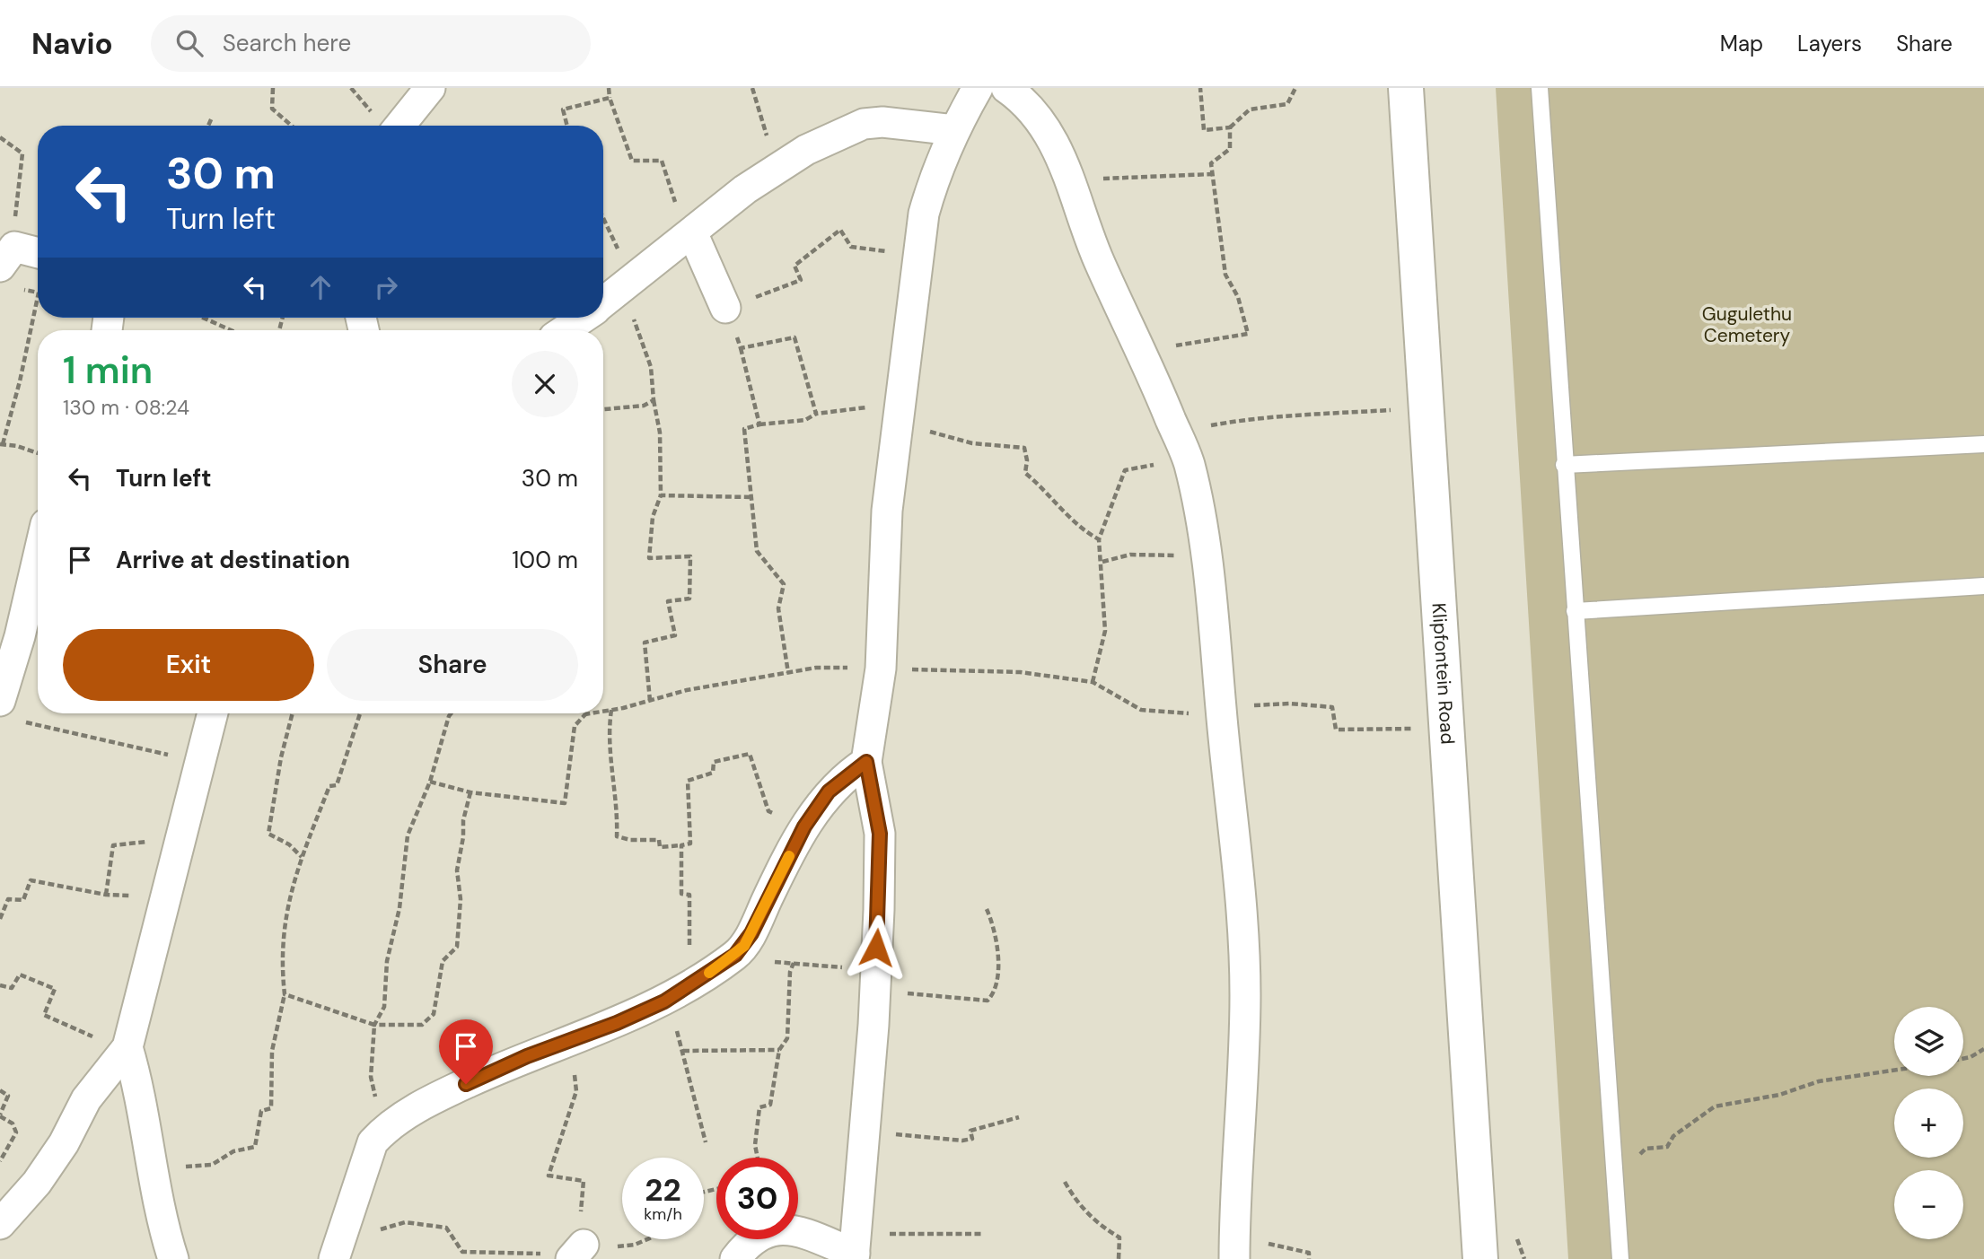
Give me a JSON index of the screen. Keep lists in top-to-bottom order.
{
  "streets": {
    "main road": ["Klipfontein Road"]
  },
  "parks": ["Gugulethu Cemetery"],
  "page": {
    "header": "Navio",
    "search": "Search here",
    "nav": ["Map", "Layers", "Share"],
    "turn": ["30 m", "Turn left"],
    "heading": ["1 min", "130 m · 08:24"],
    "list": [
      {
        "name": "Turn left",
        "value": "30 m"
      },
      {
        "name": "Arrive at destination",
        "value": "100 m"
      }
    ],
    "buttons": ["Exit", "Share"],
    "map_buttons": ["+", "−"],
    "speed": "22 km/h",
    "limit": "30"
  }
}
